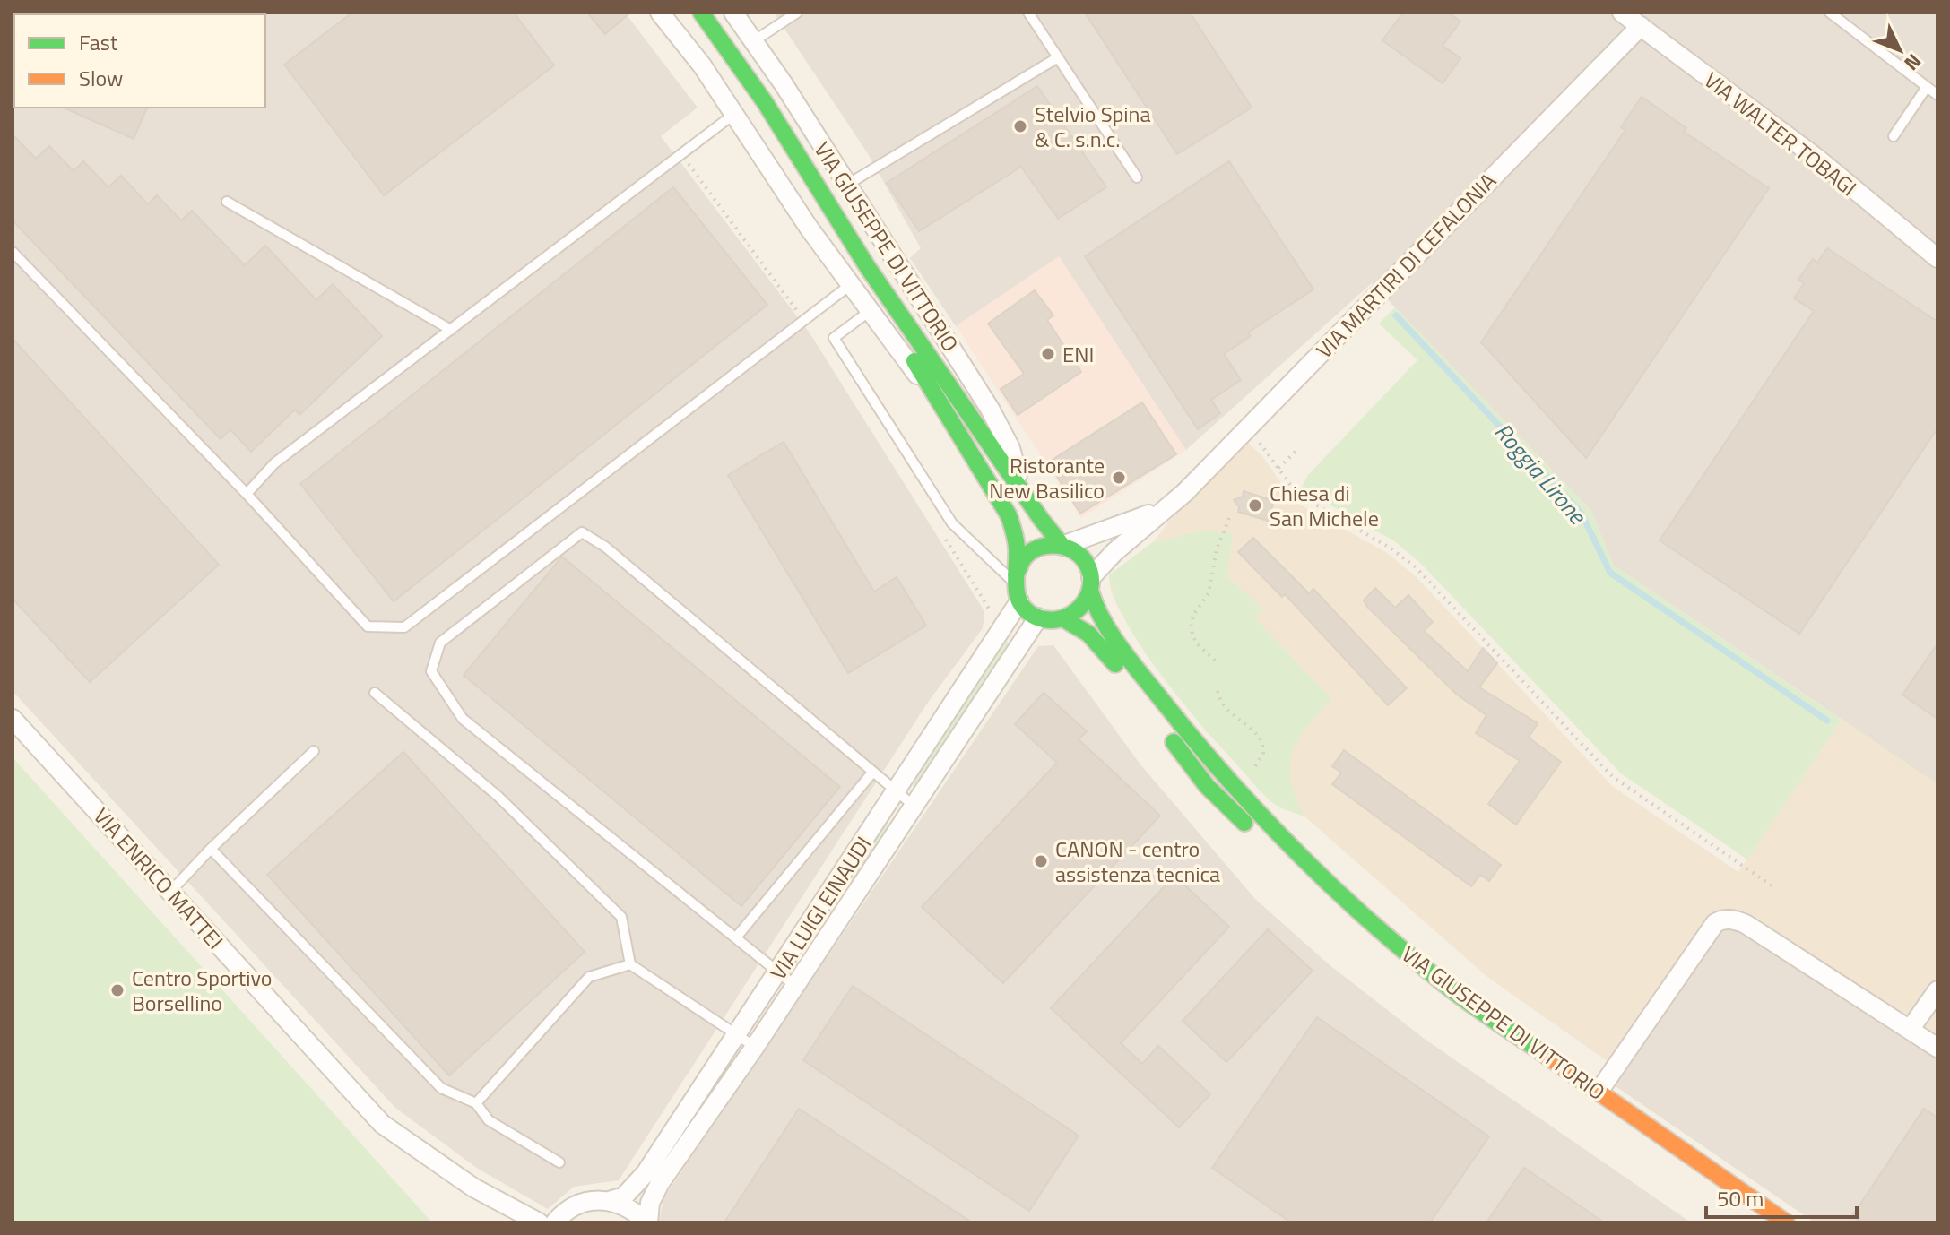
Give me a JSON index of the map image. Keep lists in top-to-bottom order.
{
  "streets": {
    "main road": ["VIA GIUSEPPE DI VITTORIO"],
    "street": [
      "VIA WALTER TOBAGI",
      "VIA MARTIRI DI CEFALONIA",
      "VIA ENRICO MATTEI",
      "VIA LUIGI EINAUDI"
    ]
  },
  "crossings": [
    ["VIA WALTER TOBAGI", "VIA MARTIRI DI CEFALONIA"],
    ["VIA GIUSEPPE DI VITTORIO", "VIA MARTIRI DI CEFALONIA"],
    ["VIA GIUSEPPE DI VITTORIO", "VIA LUIGI EINAUDI"],
    ["VIA MARTIRI DI CEFALONIA", "VIA LUIGI EINAUDI"]
  ],
  "water": ["Roggia Lirone"],
  "places": [
    "Stelvio Spina & C. s.n.c.",
    "ENI",
    "Ristorante New Basilico",
    "Chiesa di San Michele",
    "CANON - centro assistenza tecnica",
    "Centro Sportivo Borsellino"
  ],
  "legend": ["Fast", "Slow"],
  "scale_bar": "50 m",
  "north": "bottom right"
}
